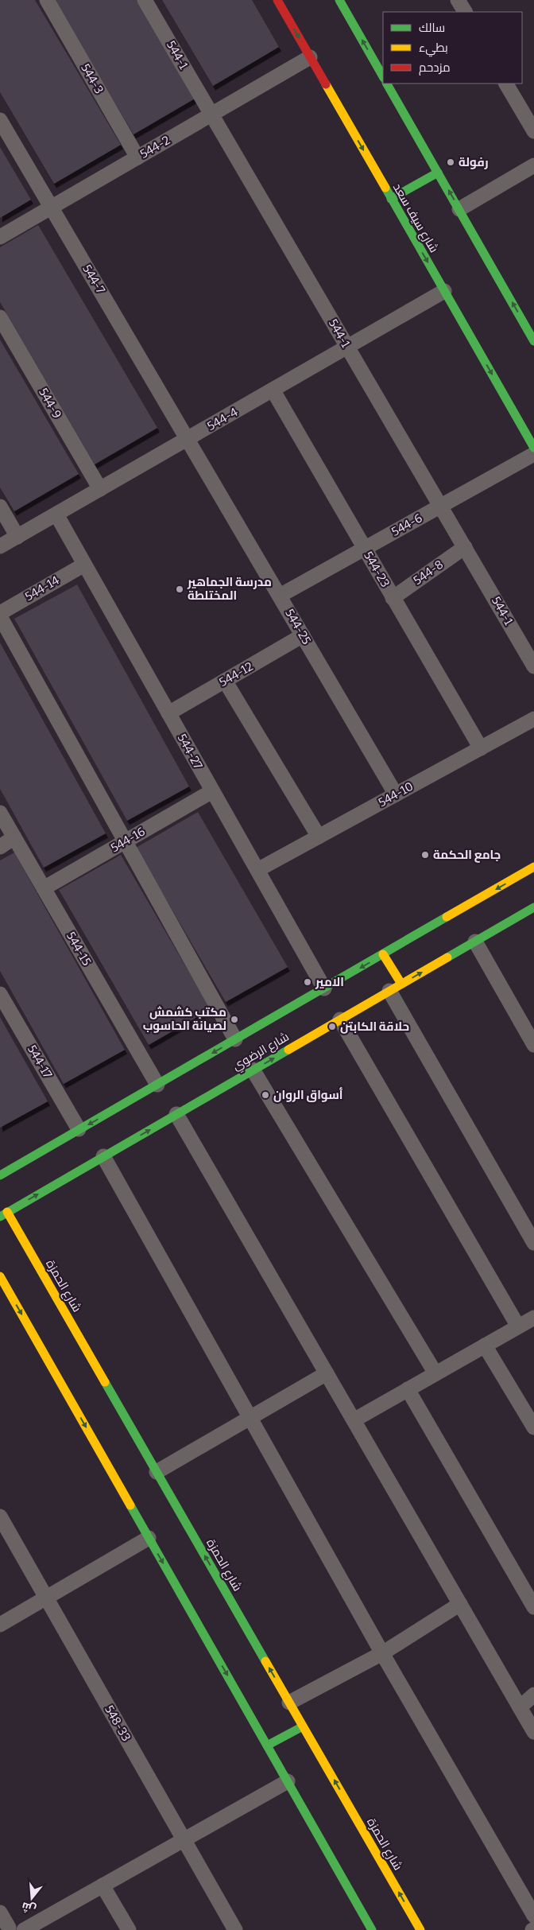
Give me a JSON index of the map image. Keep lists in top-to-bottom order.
{
  "streets": {
    "street": [
      "544-1",
      "544-3",
      "544-2",
      "شارع سيف سعد",
      "544-7",
      "544-9",
      "544-4",
      "544-6",
      "544-23",
      "544-8",
      "544-14",
      "544-25",
      "544-12",
      "544-27",
      "544-10",
      "544-16",
      "544-15",
      "شارع الرضوي",
      "544-17",
      "شارع الحمزة",
      "548-33"
    ]
  },
  "crossings": [
    ["544-1", "544-2"],
    ["544-1", "544-4"],
    ["544-1", "544-6"],
    ["544-1", "544-8"],
    ["544-3", "544-2"],
    ["544-2", "شارع سيف سعد"],
    ["544-2", "544-7"],
    ["شارع سيف سعد", "544-4"],
    ["544-7", "544-4"],
    ["544-7", "544-25"],
    ["544-9", "544-4"],
    ["544-4", "544-23"],
    ["544-4", "544-25"],
    ["544-4", "544-27"],
    ["544-6", "544-23"],
    ["544-6", "544-25"],
    ["544-23", "544-8"],
    ["544-23", "544-10"],
    ["544-14", "544-27"],
    ["544-25", "544-12"],
    ["544-25", "544-10"],
    ["544-12", "544-27"],
    ["544-27", "544-10"],
    ["544-27", "544-16"],
    ["544-27", "شارع الرضوي"],
    ["544-16", "544-15"],
    ["544-15", "شارع الرضوي"],
    ["شارع الرضوي", "544-17"],
    ["شارع الرضوي", "شارع الحمزة"]
  ],
  "places": [
    "رفولة",
    "مدرسة الجماهير المختلطة",
    "جامع الحكمة",
    "الامير",
    "مكتب كشمش لصيانة الحاسوب",
    "حلاقة الكابتن",
    "أسواق الروان"
  ],
  "legend": ["سالك", "بطيء", "مزدحم"],
  "north": "bottom"
}
